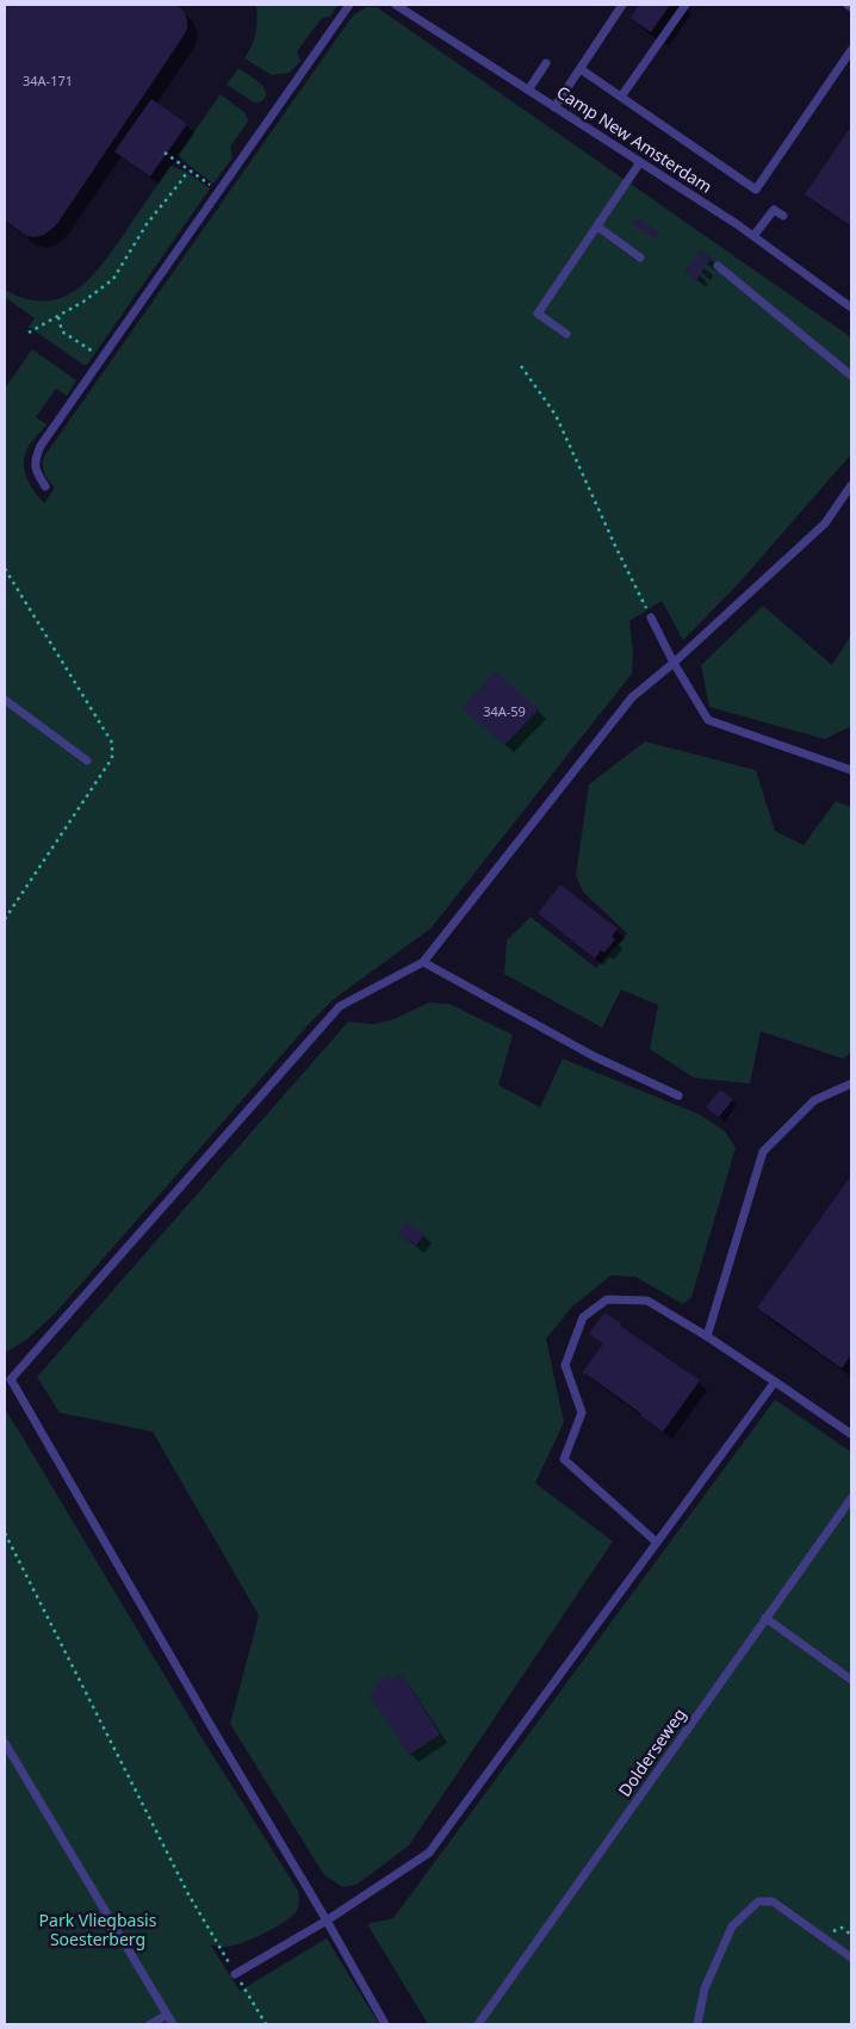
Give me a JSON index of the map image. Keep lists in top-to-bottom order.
{
  "streets": {
    "lane": ["Camp New Amsterdam", "Dolderseweg"]
  },
  "parks": ["Park Vliegbasis Soesterberg"],
  "house_numbers": ["34A-171", "34A-59"]
}
